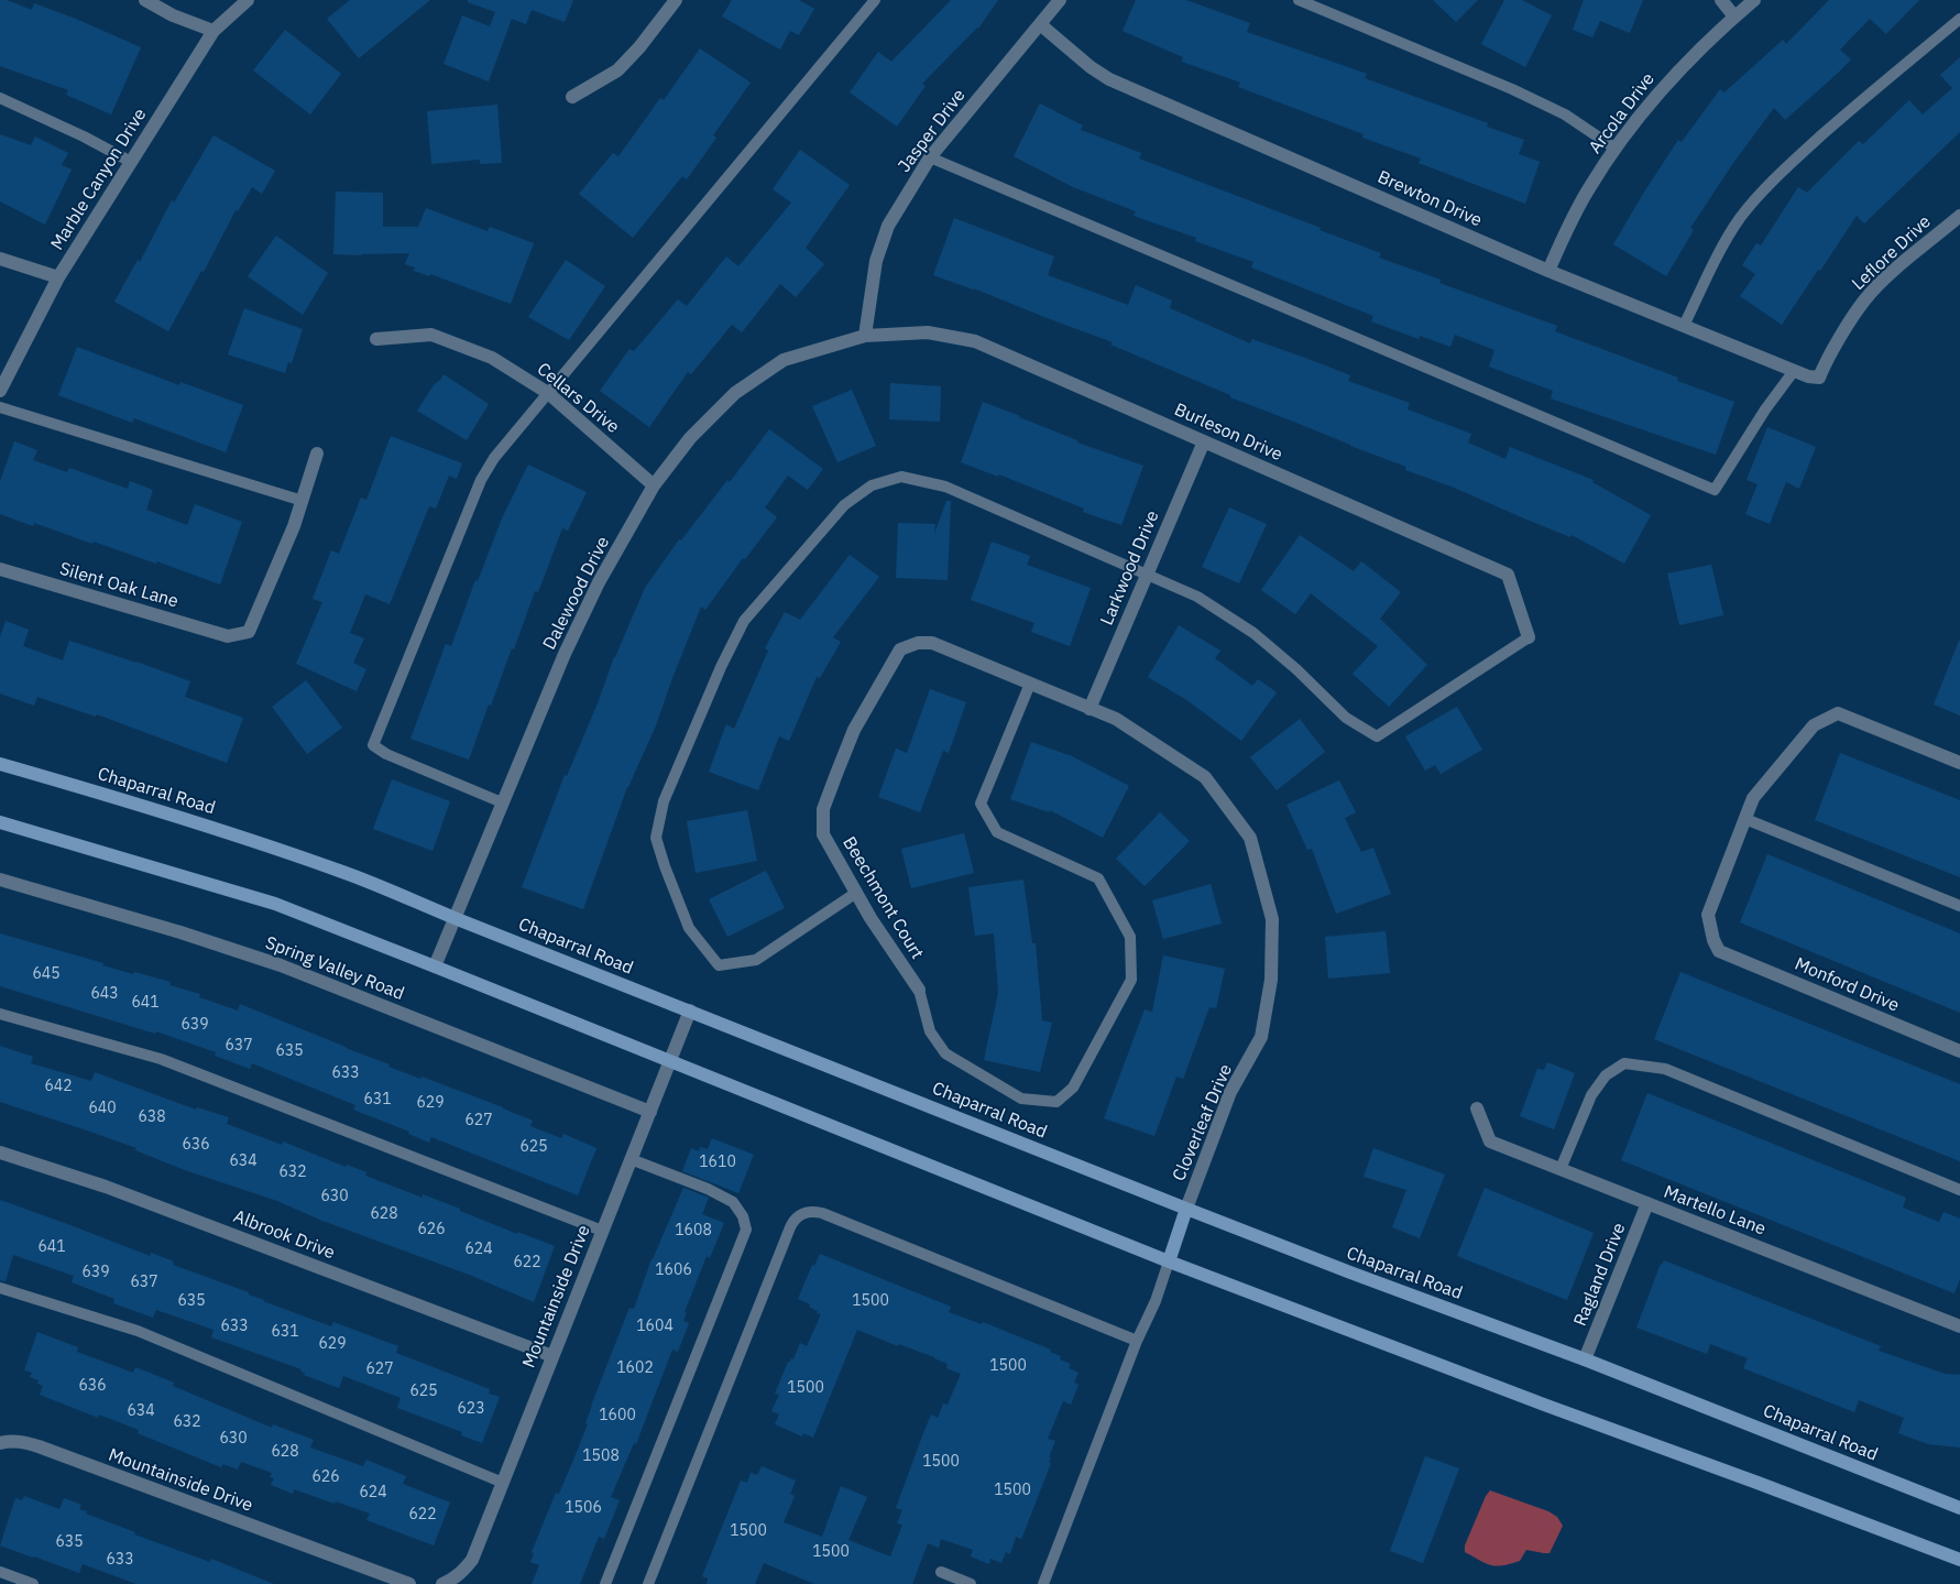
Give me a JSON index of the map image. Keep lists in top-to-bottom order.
{
  "streets": {
    "main road": ["Chaparral Road"],
    "street": [
      "Arcola Drive",
      "Jasper Drive",
      "Marble Canyon Drive",
      "Brewton Drive",
      "Leflore Drive",
      "Cellars Drive",
      "Burleson Drive",
      "Larkwood Drive",
      "Silent Oak Lane",
      "Dalewood Drive",
      "Beechmont Court",
      "Spring Valley Road",
      "Monford Drive",
      "Cloverleaf Drive",
      "Martello Lane",
      "Albrook Drive",
      "Ragland Drive",
      "Mountainside Drive"
    ]
  },
  "crossings": [
    ["Arcola Drive", "Brewton Drive"],
    ["Jasper Drive", "Brewton Drive"],
    ["Jasper Drive", "Burleson Drive"],
    ["Jasper Drive", "Dalewood Drive"],
    ["Brewton Drive", "Leflore Drive"],
    ["Cellars Drive", "Dalewood Drive"],
    ["Burleson Drive", "Larkwood Drive"],
    ["Burleson Drive", "Dalewood Drive"],
    ["Larkwood Drive", "Beechmont Court"],
    ["Larkwood Drive", "Cloverleaf Drive"],
    ["Dalewood Drive", "Chaparral Road"],
    ["Chaparral Road", "Cloverleaf Drive"],
    ["Chaparral Road", "Ragland Drive"],
    ["Chaparral Road", "Mountainside Drive"],
    ["Beechmont Court", "Cloverleaf Drive"],
    ["Spring Valley Road", "Mountainside Drive"],
    ["Martello Lane", "Ragland Drive"],
    ["Albrook Drive", "Mountainside Drive"]
  ],
  "house_numbers": [
    "645",
    "643",
    "641",
    "639",
    "637",
    "635",
    "633",
    "642",
    "631",
    "629",
    "640",
    "638",
    "627",
    "636",
    "625",
    "634",
    "1610",
    "632",
    "630",
    "628",
    "626",
    "1608",
    "641",
    "624",
    "622",
    "1606",
    "639",
    "637",
    "635",
    "1500",
    "633",
    "1604",
    "631",
    "629",
    "1500",
    "1602",
    "627",
    "636",
    "1500",
    "625",
    "623",
    "634",
    "1600",
    "632",
    "630",
    "628",
    "1508",
    "1500",
    "626",
    "1500",
    "624",
    "1506",
    "622",
    "1500",
    "635",
    "1500",
    "633"
  ]
}
